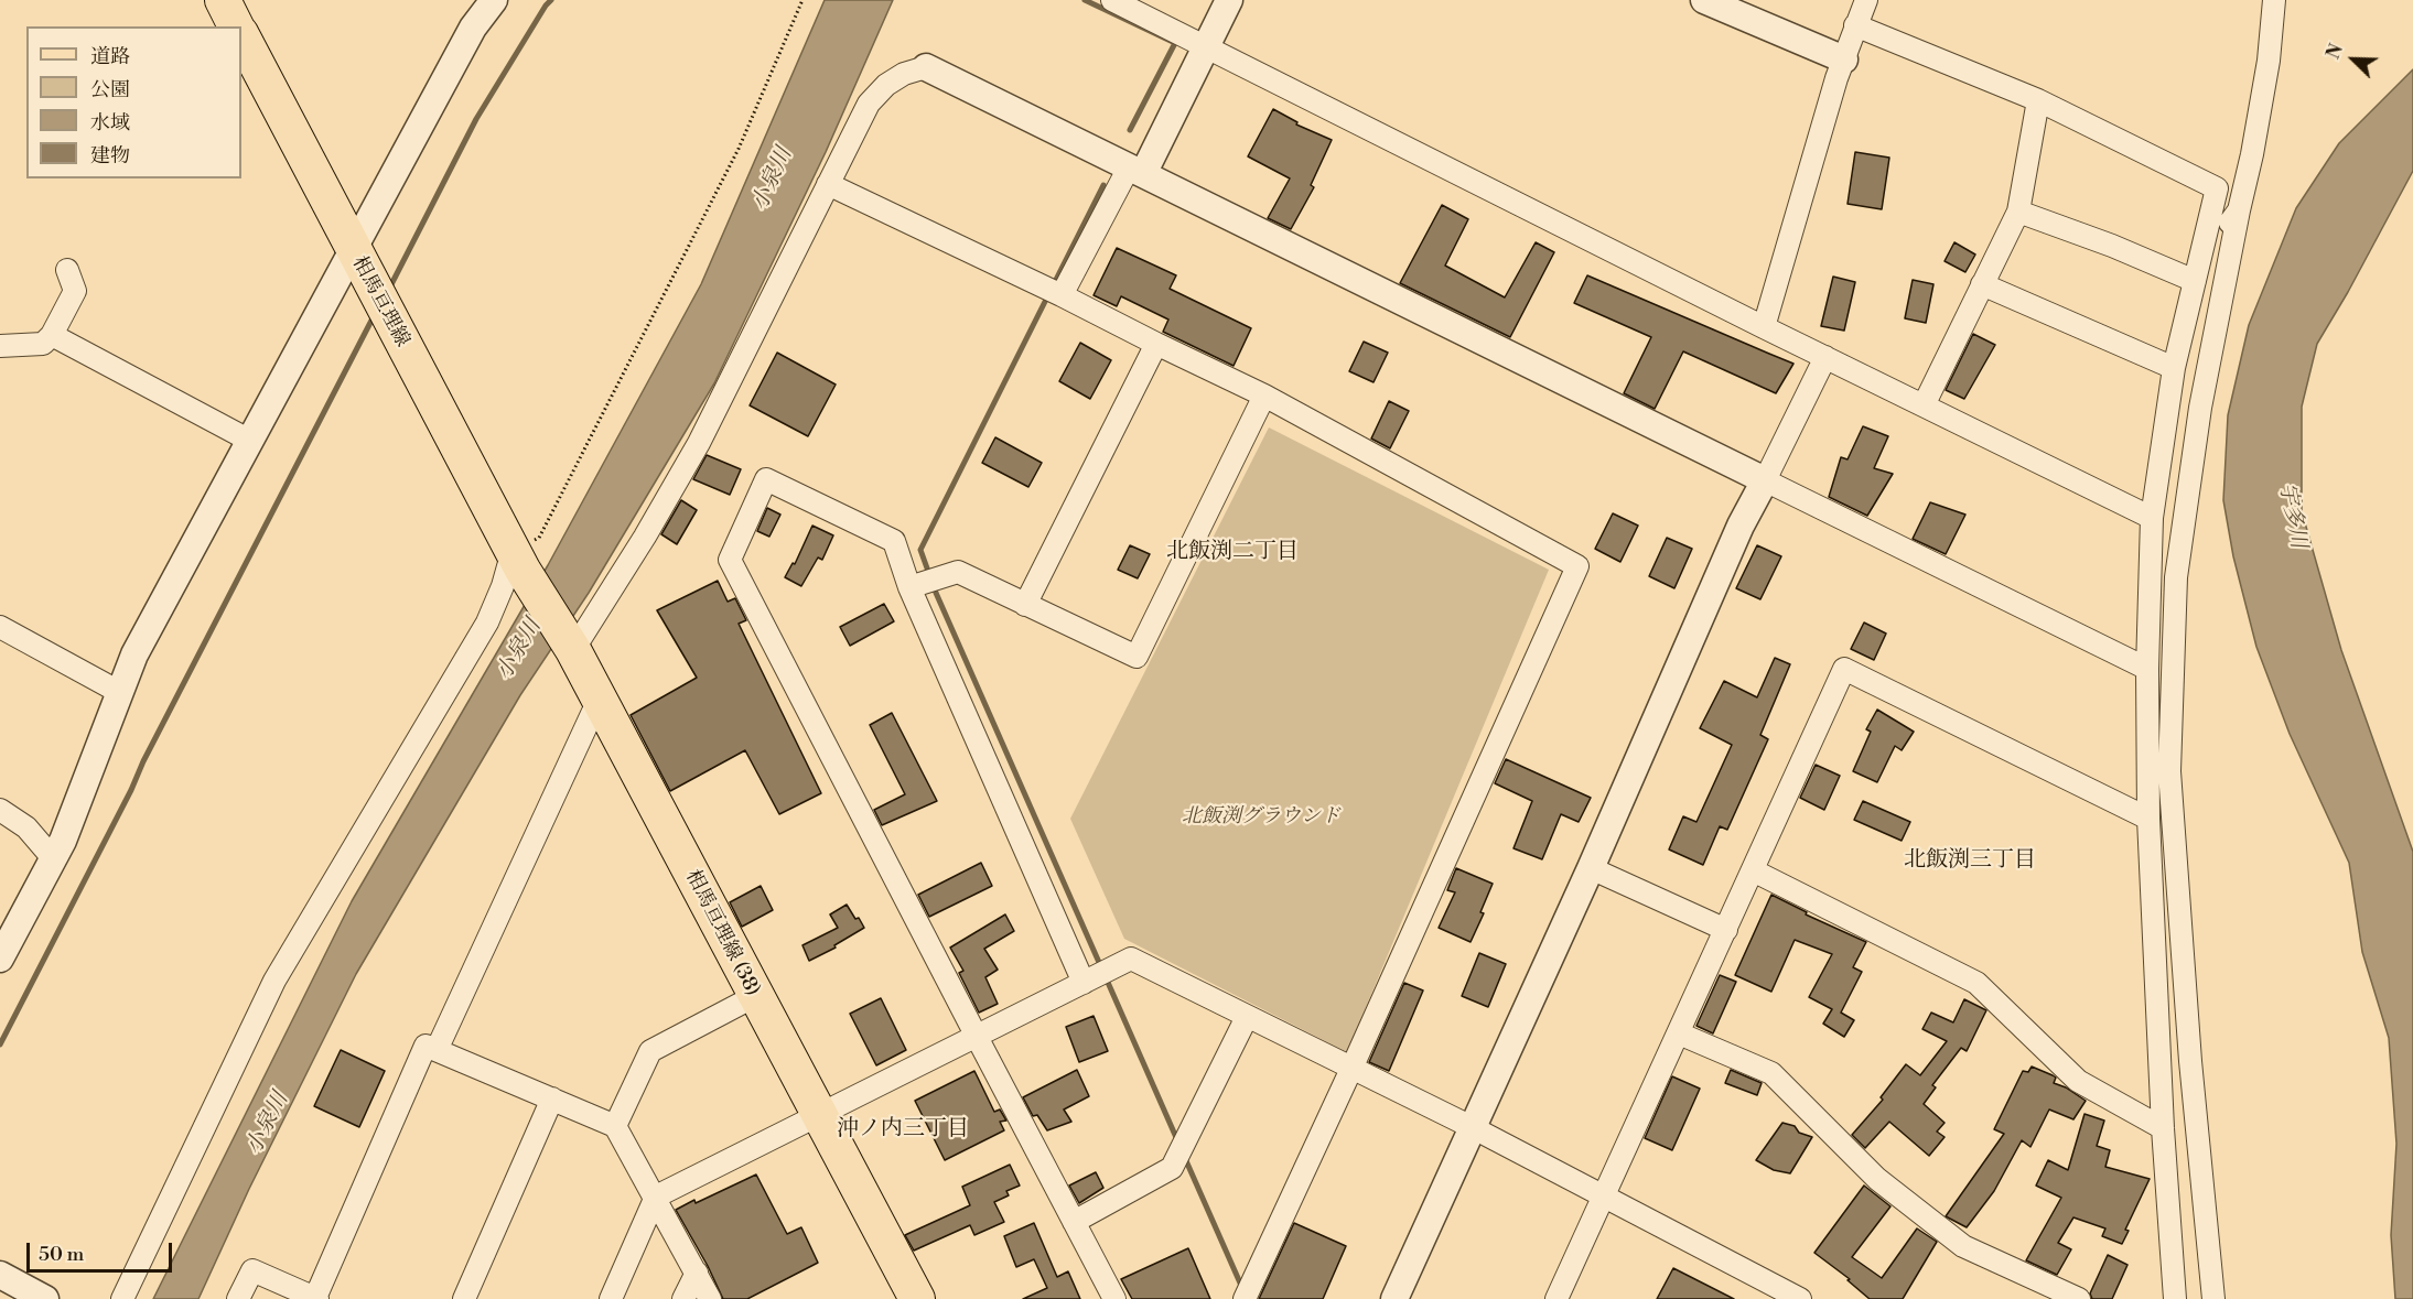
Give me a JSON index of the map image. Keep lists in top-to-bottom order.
{
  "streets": {
    "main road": ["相馬亘理線", "相馬亘理線 (38)"]
  },
  "crossings": [
    ["相馬亘理線", "相馬亘理線 (38)"]
  ],
  "districts": ["北飯渕二丁目", "北飯渕三丁目", "沖ノ内三丁目"],
  "water": ["小泉川", "宇多川"],
  "parks": ["北飯渕グラウンド"],
  "legend": [
    "道路",
    "公園",
    "水域",
    "建物"
  ],
  "scale_bar": "50 m",
  "north": "top left"
}
